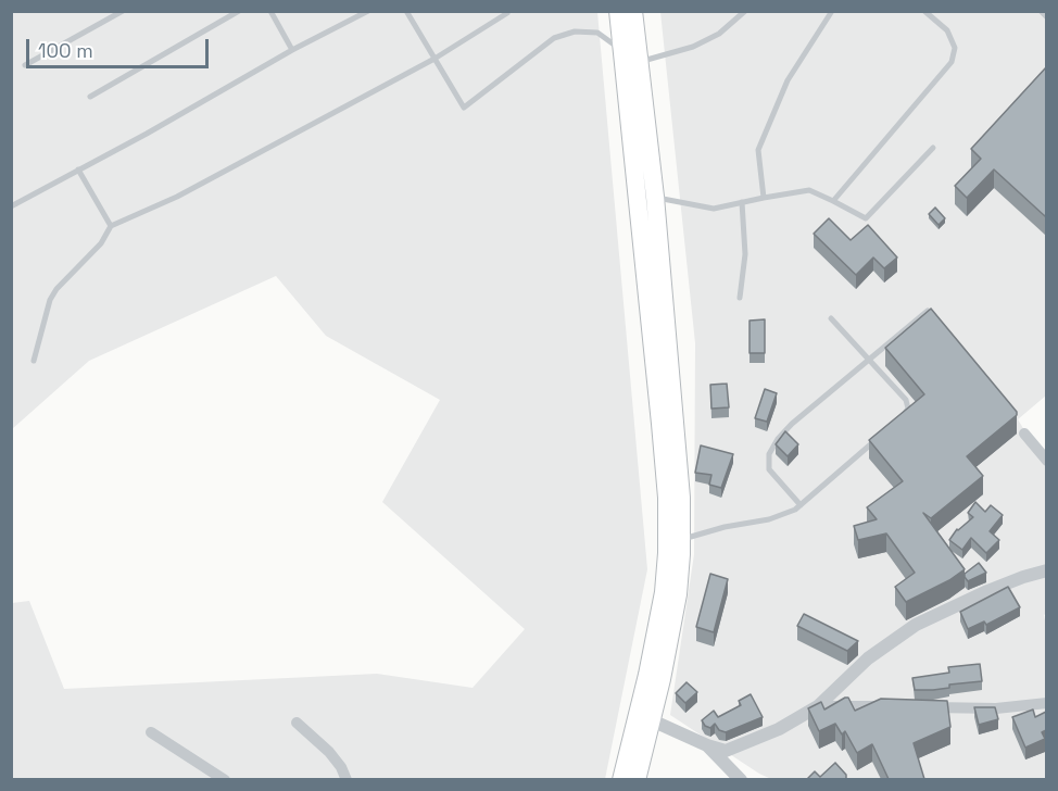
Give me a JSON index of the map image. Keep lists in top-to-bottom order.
{
  "scale_bar": "100 m"
}
